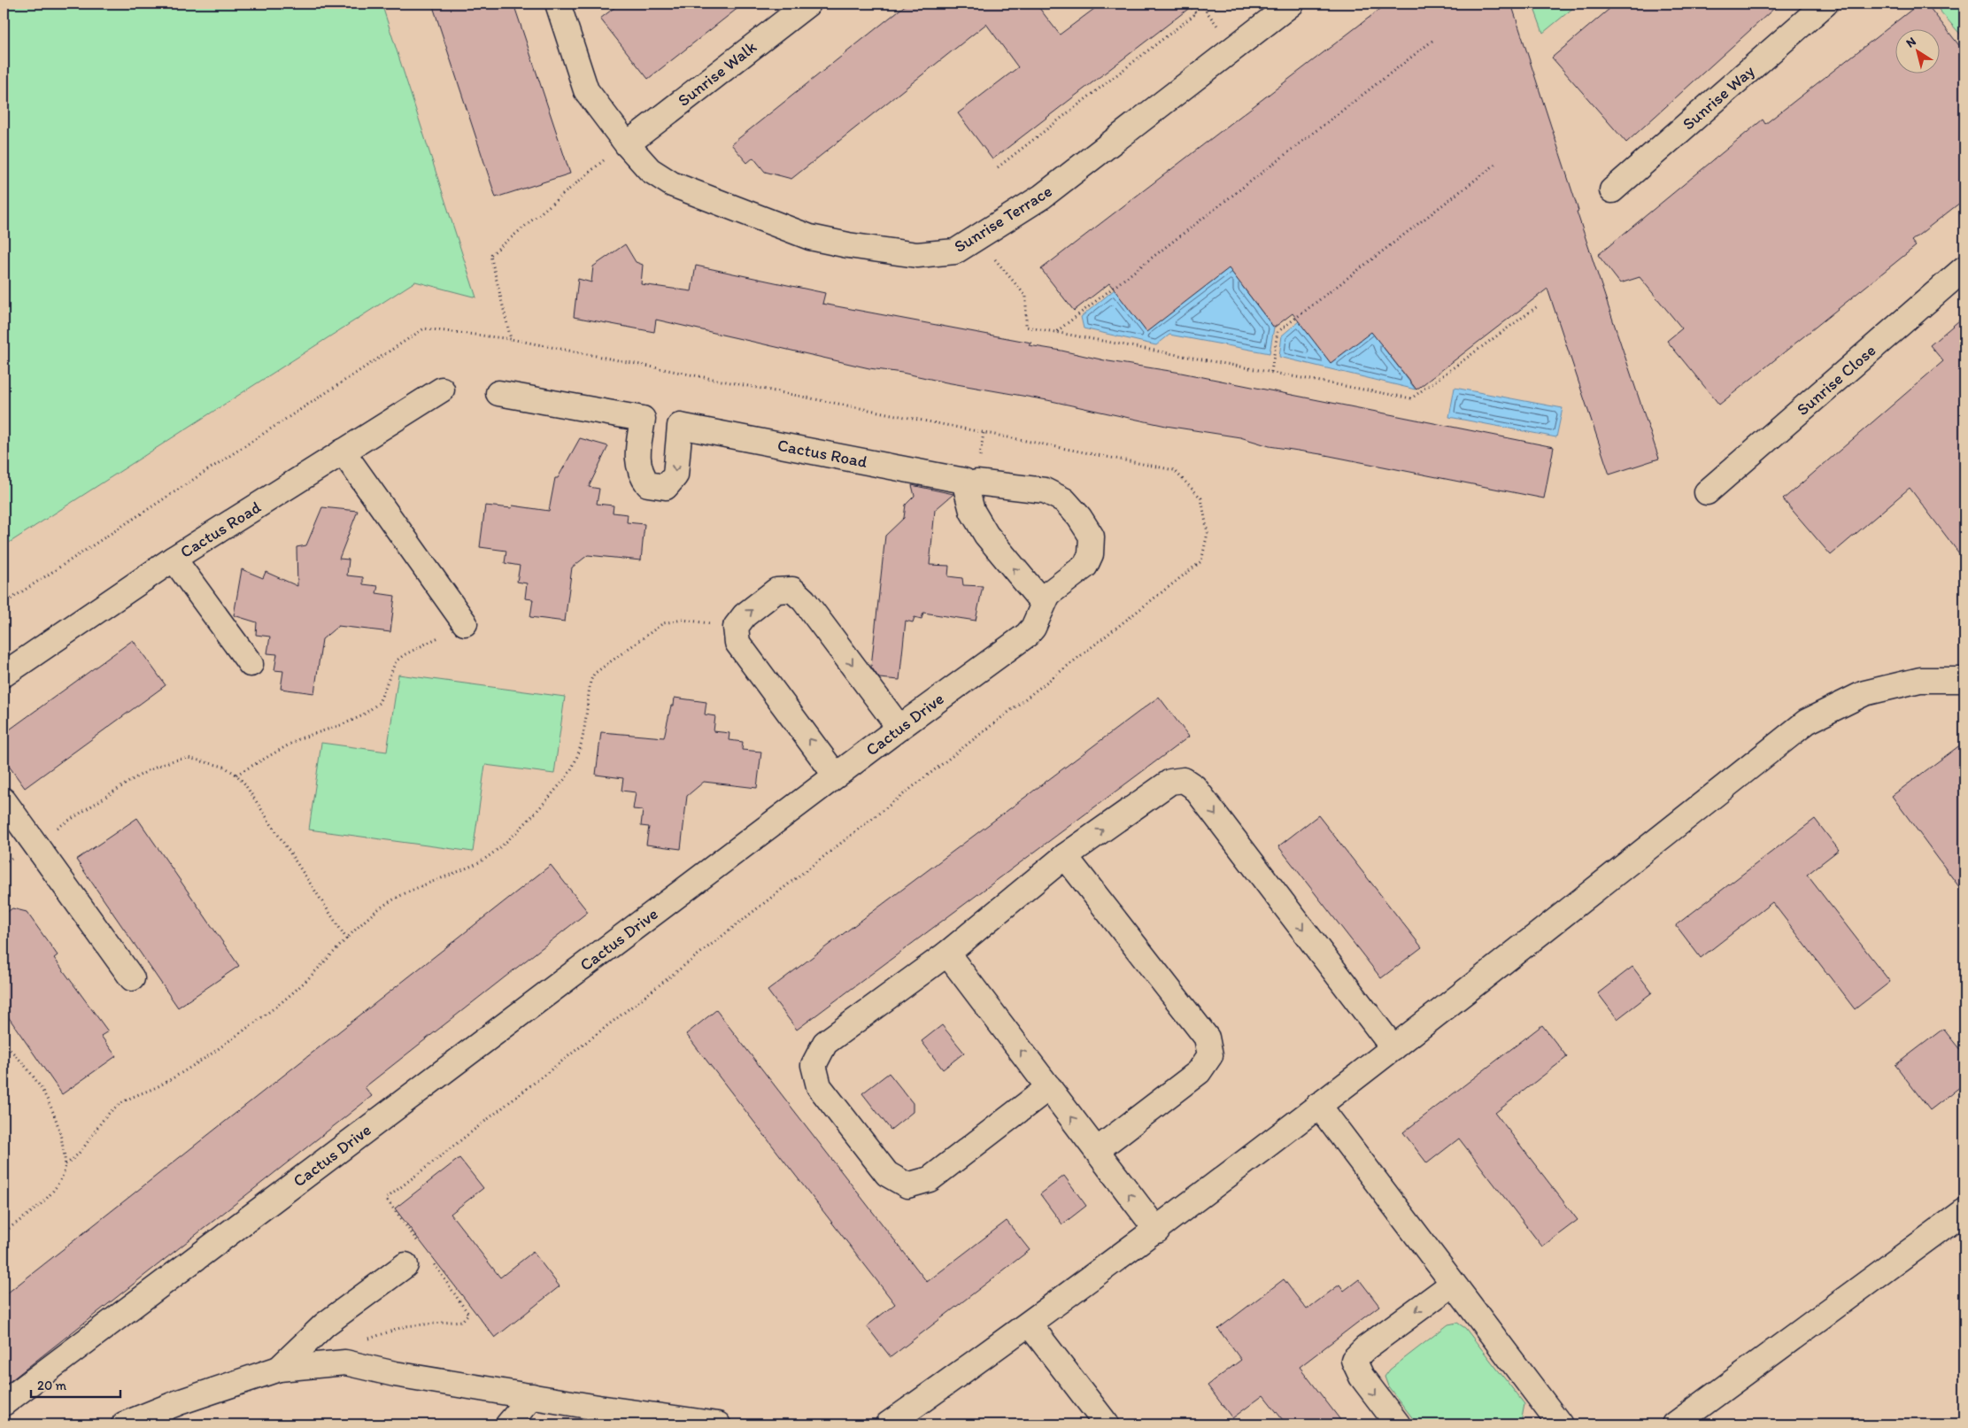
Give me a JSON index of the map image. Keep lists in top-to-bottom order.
{
  "streets": {
    "street": [
      "Sunrise Walk",
      "Sunrise Way",
      "Sunrise Terrace",
      "Sunrise Close",
      "Cactus Road",
      "Cactus Drive"
    ]
  },
  "crossings": [
    ["Sunrise Walk", "Sunrise Terrace"],
    ["Cactus Road", "Cactus Drive"]
  ],
  "one_way": ["Cactus Road"],
  "scale_bar": "20 m",
  "north": "top left"
}
